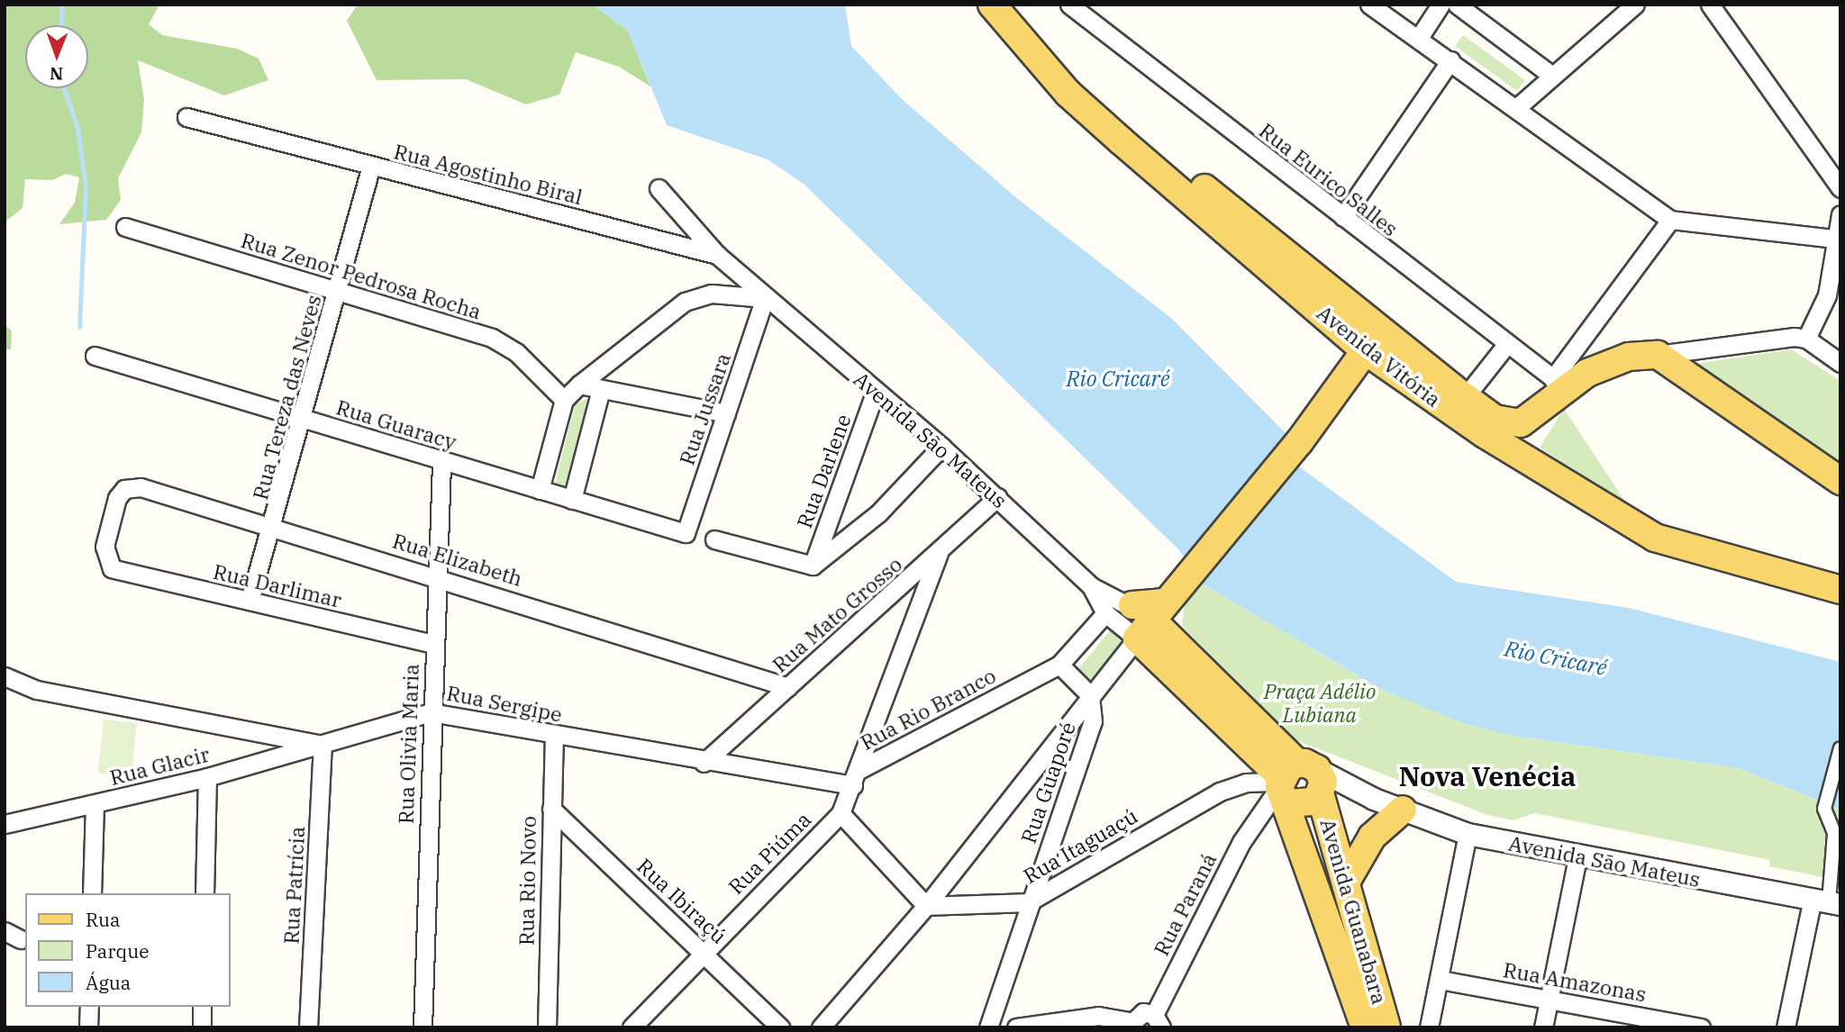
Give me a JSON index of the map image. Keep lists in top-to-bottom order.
{
  "streets": {
    "main road": ["Avenida Vitória", "Avenida São Mateus", "Avenida Guanabara"],
    "street": [
      "Rua Agostinho Biral",
      "Rua Eurico Salles",
      "Rua Zenor Pedrosa Rocha",
      "Rua Tereza das Neves",
      "Rua Jussara",
      "Rua Guaracy",
      "Rua Darlene",
      "Rua Elizabeth",
      "Rua Darlimar",
      "Rua Mato Grosso",
      "Rua Sergipe",
      "Rua Rio Branco",
      "Rua Olivia Maria",
      "Rua Glacir",
      "Rua Guaporé",
      "Rua Itaguaçú",
      "Rua Piúma",
      "Rua Rio Novo",
      "Rua Patrícia",
      "Rua Ibiraçú",
      "Rua Paraná",
      "Rua Amazonas"
    ]
  },
  "crossings": [
    ["Rua Agostinho Biral", "Rua Tereza das Neves"],
    ["Rua Agostinho Biral", "Rua Jussara"],
    ["Rua Agostinho Biral", "Avenida São Mateus"],
    ["Rua Zenor Pedrosa Rocha", "Rua Tereza das Neves"],
    ["Rua Tereza das Neves", "Rua Guaracy"],
    ["Rua Tereza das Neves", "Rua Elizabeth"],
    ["Rua Tereza das Neves", "Rua Darlimar"],
    ["Rua Jussara", "Rua Guaracy"],
    ["Rua Jussara", "Avenida São Mateus"],
    ["Rua Guaracy", "Rua Olivia Maria"],
    ["Avenida São Mateus", "Rua Darlene"],
    ["Avenida São Mateus", "Rua Mato Grosso"],
    ["Avenida São Mateus", "Rua Itaguaçú"],
    ["Avenida São Mateus", "Rua Paraná"],
    ["Avenida São Mateus", "Avenida Guanabara"],
    ["Rua Elizabeth", "Rua Darlimar"],
    ["Rua Elizabeth", "Rua Mato Grosso"],
    ["Rua Elizabeth", "Rua Olivia Maria"],
    ["Rua Darlimar", "Rua Olivia Maria"],
    ["Rua Mato Grosso", "Rua Sergipe"],
    ["Rua Sergipe", "Rua Rio Branco"],
    ["Rua Sergipe", "Rua Olivia Maria"],
    ["Rua Sergipe", "Rua Glacir"],
    ["Rua Sergipe", "Rua Rio Novo"],
    ["Rua Sergipe", "Rua Patrícia"],
    ["Rua Glacir", "Rua Patrícia"],
    ["Rua Guaporé", "Rua Itaguaçú"],
    ["Rua Itaguaçú", "Rua Paraná"],
    ["Rua Itaguaçú", "Avenida Guanabara"],
    ["Rua Piúma", "Rua Ibiraçú"],
    ["Rua Rio Novo", "Rua Ibiraçú"],
    ["Rua Paraná", "Avenida Guanabara"]
  ],
  "districts": ["Nova Venécia"],
  "water": ["Rio Cricaré"],
  "parks": ["Praça Adélio Lubiana"],
  "legend": ["Rua", "Parque", "Água"],
  "north": "bottom"
}
